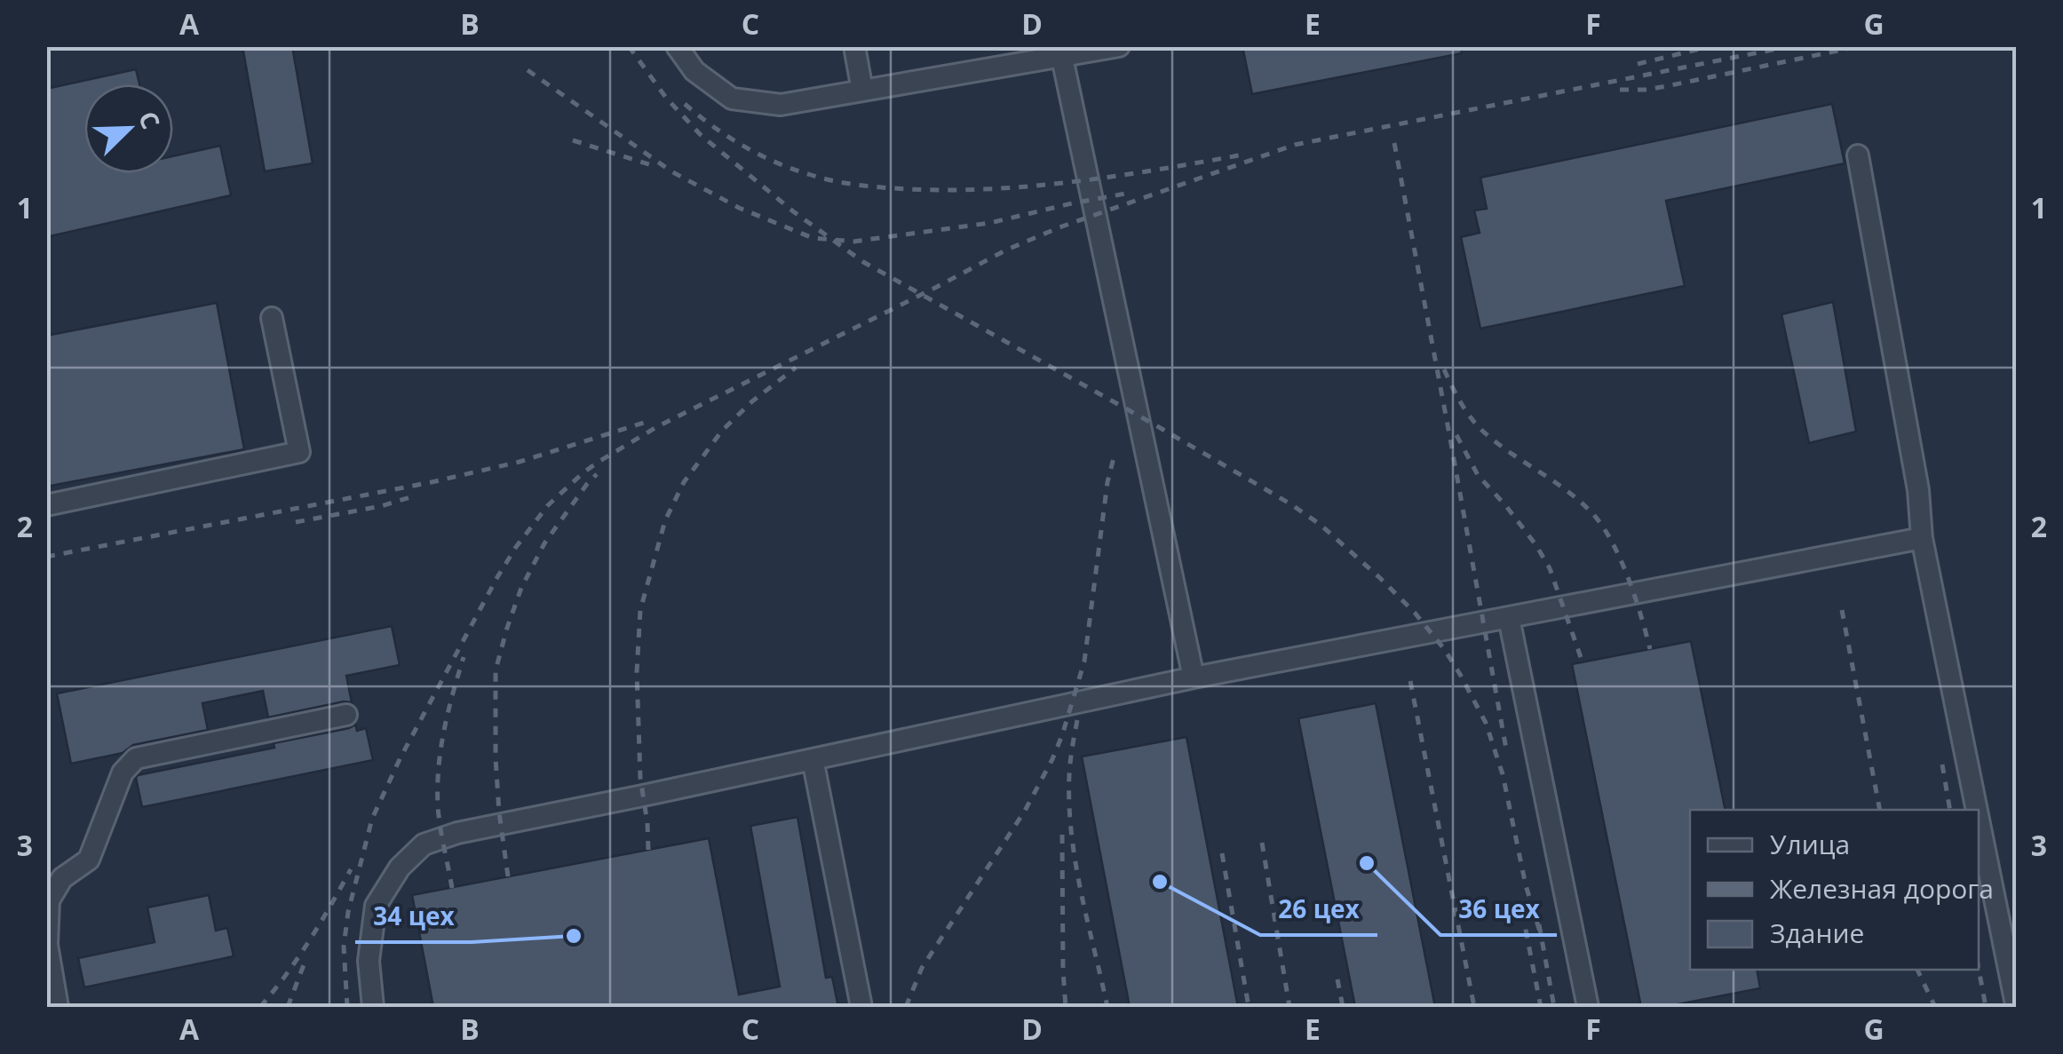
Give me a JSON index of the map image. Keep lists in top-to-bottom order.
{
  "places": ["36 цех", "26 цех", "34 цех"],
  "legend": ["Улица", "Железная дорога", "Здание"],
  "north": "top right",
  "grid": {
    "columns": [
      "A",
      "B",
      "C",
      "D",
      "E",
      "F",
      "G"
    ],
    "rows": ["1", "2", "3"]
  }
}
